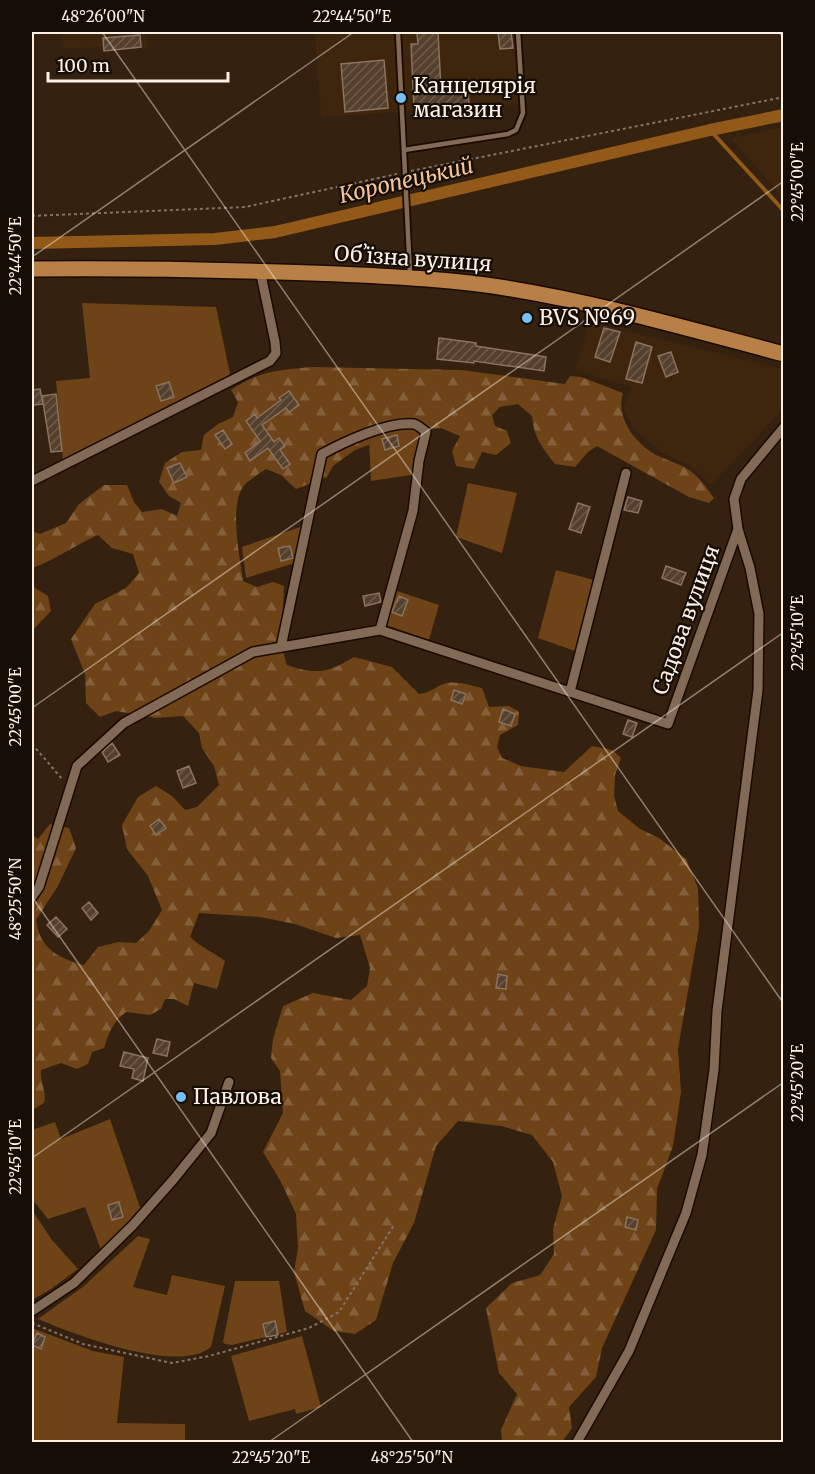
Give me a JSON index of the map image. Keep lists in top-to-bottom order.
{
  "streets": {
    "main road": ["Обʼїзна вулиця"],
    "street": ["Садова вулиця"]
  },
  "water": ["Коропецький"],
  "places": ["Канцелярія магазин", "BVS №69", "Павлова"],
  "scale_bar": "100 m",
  "coordinates": [
    "48°26'00\"N",
    "22°44'50\"E",
    "22°45'00\"E",
    "22°45'10\"E",
    "48°25'50\"N",
    "22°45'20\"E"
  ]
}
